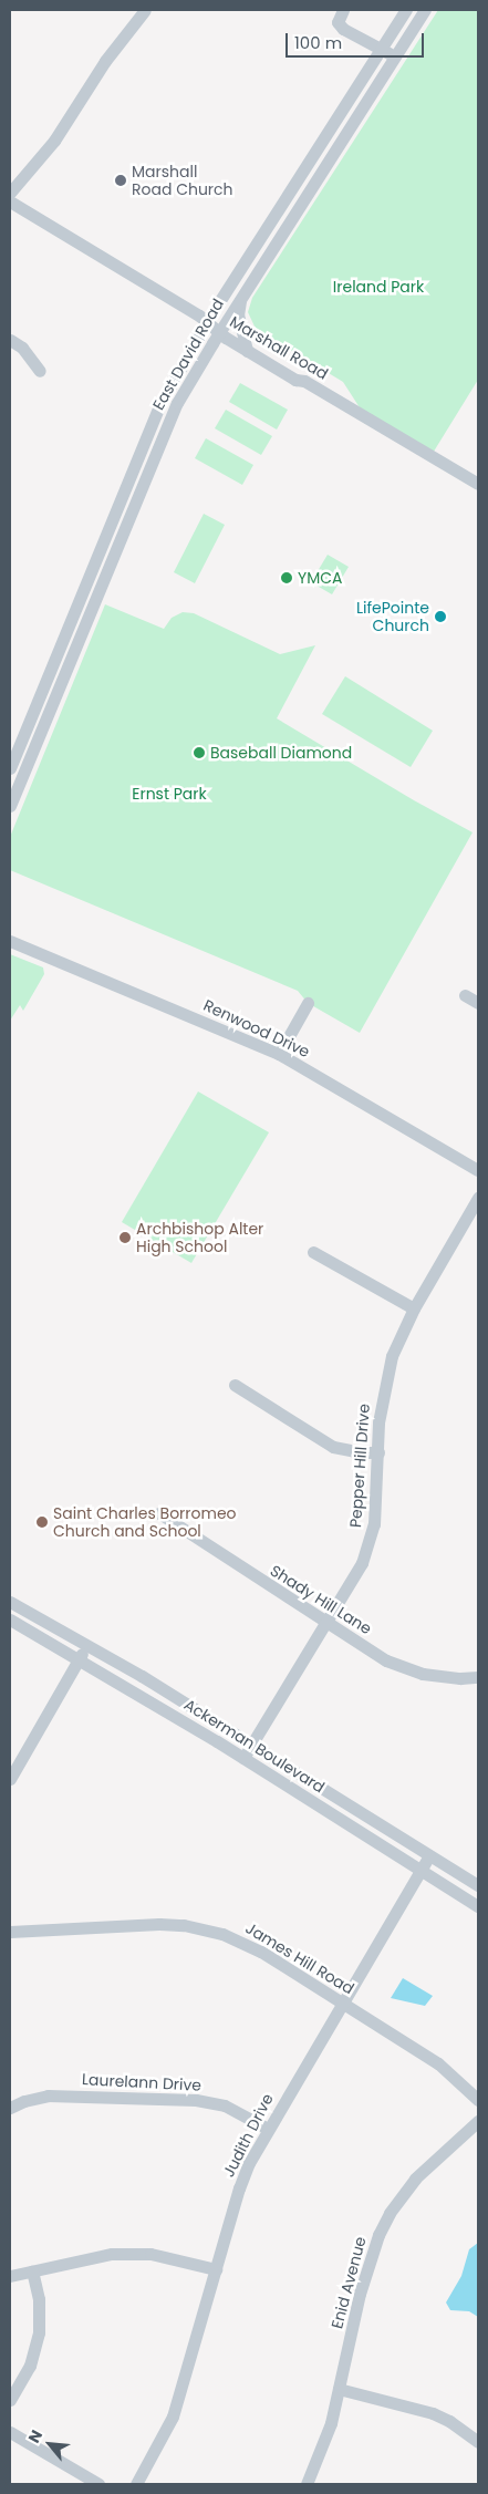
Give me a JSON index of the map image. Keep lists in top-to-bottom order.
{
  "streets": {
    "street": [
      "Marshall Road",
      "East David Road",
      "Renwood Drive",
      "Pepper Hill Drive",
      "Shady Hill Lane",
      "Ackerman Boulevard",
      "James Hill Road",
      "Laurelann Drive",
      "Judith Drive",
      "Enid Avenue"
    ]
  },
  "crossings": [
    ["Marshall Road", "East David Road"],
    ["Pepper Hill Drive", "Shady Hill Lane"],
    ["Pepper Hill Drive", "Ackerman Boulevard"],
    ["Ackerman Boulevard", "Judith Drive"],
    ["James Hill Road", "Judith Drive"],
    ["Laurelann Drive", "Judith Drive"]
  ],
  "parks": ["Ireland Park", "Ernst Park"],
  "places": [
    "Marshall Road Church",
    "YMCA",
    "LifePointe Church",
    "Baseball Diamond",
    "Archbishop Alter High School",
    "Saint Charles Borromeo Church and School"
  ],
  "scale_bar": "100 m",
  "north": "top left"
}
